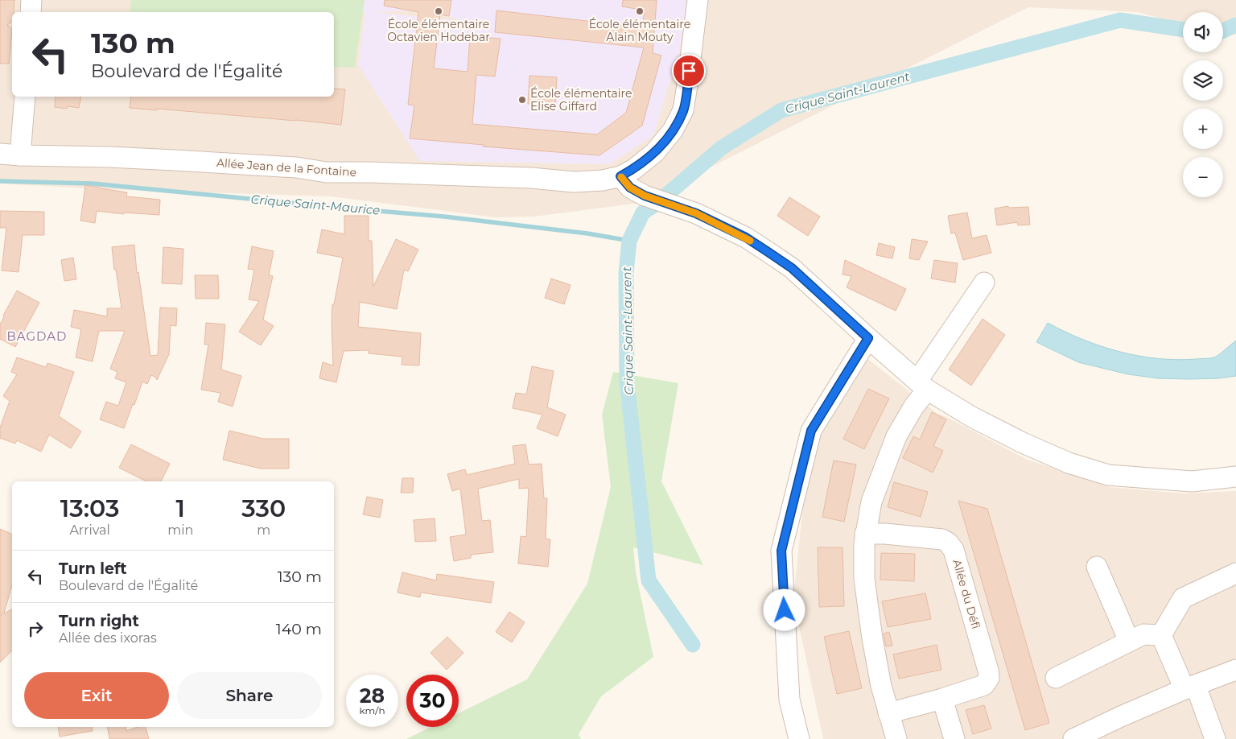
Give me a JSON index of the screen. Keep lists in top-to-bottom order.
{
  "streets": {
    "street": ["Allée Jean de la Fontaine", "Allée du Défi"]
  },
  "districts": ["BAGDAD"],
  "water": ["Crique Saint-Laurent", "Crique Saint-Maurice"],
  "places": ["École élémentaire Octavien Hodebar", "École élémentaire Alain Mouty", "École élémentaire Elise Giffard"],
  "page": {
    "map_buttons": ["+", "−"],
    "turn": ["130 m", "Boulevard de l'Égalité"],
    "eta": [
      "13:03",
      "Arrival",
      "1",
      "min",
      "330",
      "m"
    ],
    "list": [
      {
        "name": "Turn left",
        "note": "Boulevard de l'Égalité",
        "value": "130 m"
      },
      {
        "name": "Turn right",
        "note": "Allée des ixoras",
        "value": "140 m"
      }
    ],
    "buttons": ["Exit", "Share"],
    "speed": "28 km/h",
    "limit": "30"
  }
}
